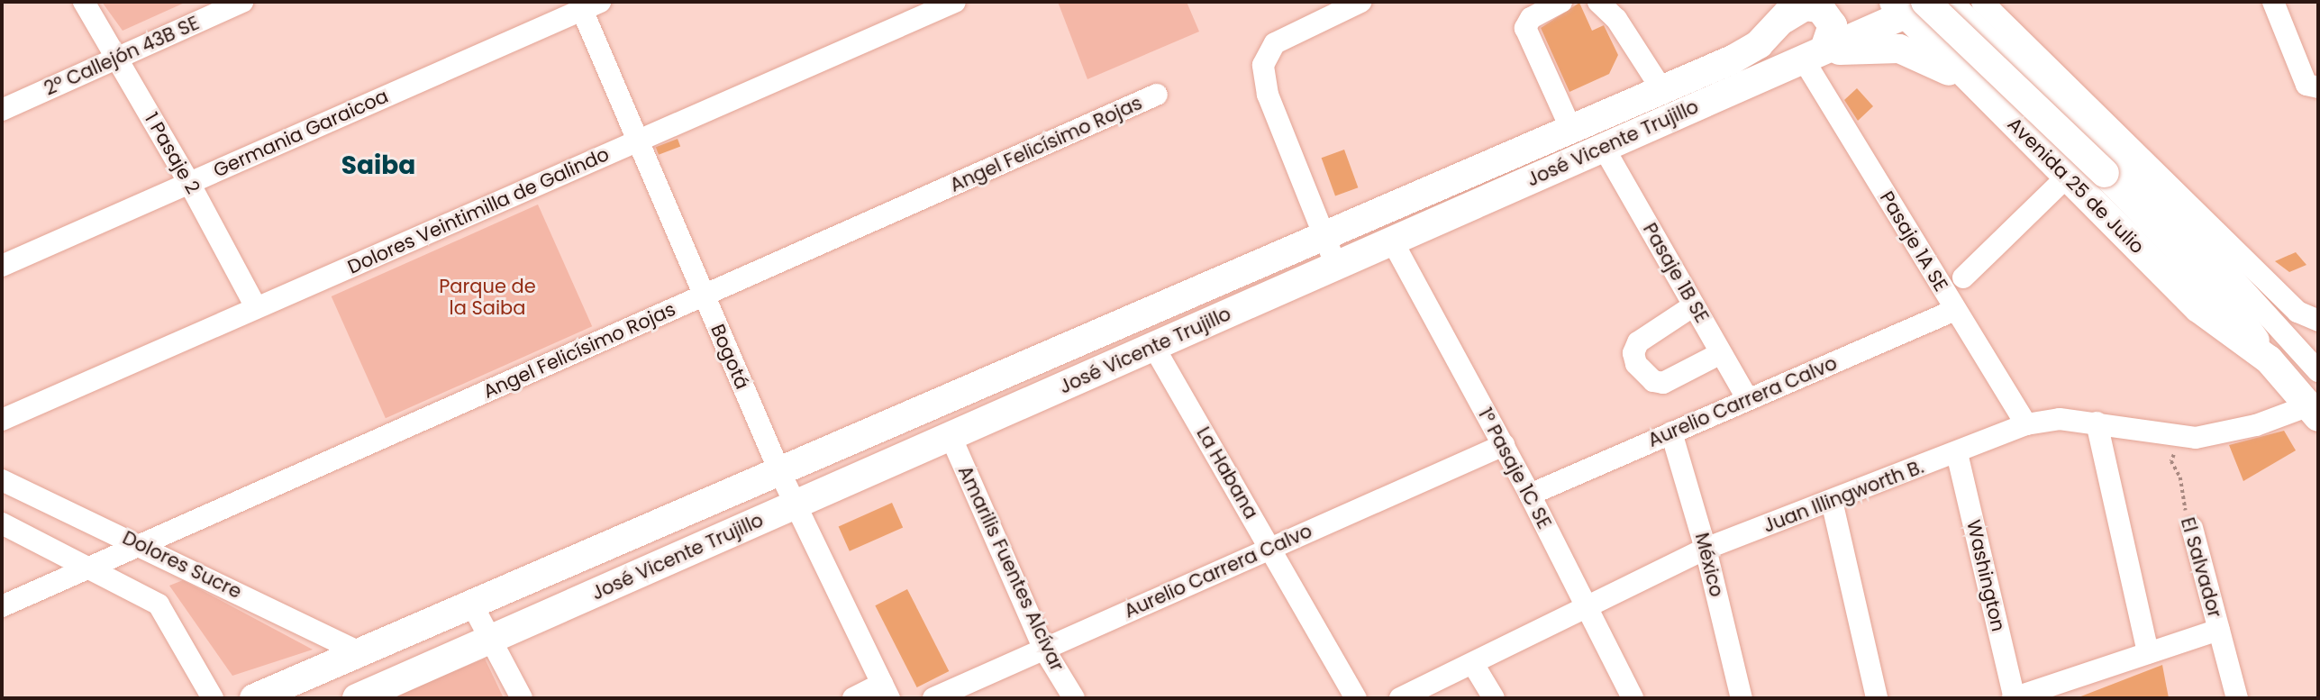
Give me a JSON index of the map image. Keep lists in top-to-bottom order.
{
  "streets": {
    "main road": ["José Vicente Trujillo", "Avenida 25 de Julio"],
    "street": [
      "2º Callejón 43B SE",
      "Germania Garaicoa",
      "Angel Felicísimo Rojas",
      "1 Pasaje 2",
      "Dolores Veintimilla de Galindo",
      "Pasaje 1A SE",
      "Pasaje 1B SE",
      "Bogotá",
      "Aurelio Carrera Calvo",
      "1° Pasaje 1C SE",
      "La Habana",
      "Juan Illingworth B.",
      "Dolores Sucre",
      "México",
      "El Salvador",
      "Amarilis Fuentes Alcívar",
      "Washington"
    ]
  },
  "crossings": [
    ["2º Callejón 43B SE", "1 Pasaje 2"],
    ["Germania Garaicoa", "1 Pasaje 2"],
    ["Germania Garaicoa", "Bogotá"],
    ["José Vicente Trujillo", "Avenida 25 de Julio"],
    ["José Vicente Trujillo", "Pasaje 1A SE"],
    ["José Vicente Trujillo", "Pasaje 1B SE"],
    ["José Vicente Trujillo", "Bogotá"],
    ["José Vicente Trujillo", "1° Pasaje 1C SE"],
    ["José Vicente Trujillo", "La Habana"],
    ["José Vicente Trujillo", "Dolores Sucre"],
    ["José Vicente Trujillo", "Amarilis Fuentes Alcívar"],
    ["Angel Felicísimo Rojas", "Bogotá"],
    ["Angel Felicísimo Rojas", "Dolores Sucre"],
    ["1 Pasaje 2", "Dolores Veintimilla de Galindo"],
    ["Avenida 25 de Julio", "Juan Illingworth B."],
    ["Dolores Veintimilla de Galindo", "Bogotá"],
    ["Pasaje 1A SE", "Aurelio Carrera Calvo"],
    ["Pasaje 1A SE", "Juan Illingworth B."],
    ["Pasaje 1B SE", "Aurelio Carrera Calvo"],
    ["Aurelio Carrera Calvo", "1° Pasaje 1C SE"],
    ["Aurelio Carrera Calvo", "La Habana"],
    ["Aurelio Carrera Calvo", "México"],
    ["Aurelio Carrera Calvo", "Amarilis Fuentes Alcívar"],
    ["1° Pasaje 1C SE", "Juan Illingworth B."],
    ["Juan Illingworth B.", "México"],
    ["Juan Illingworth B.", "El Salvador"],
    ["Juan Illingworth B.", "Washington"]
  ],
  "districts": ["Saiba"],
  "parks": ["Parque de la Saiba"]
}
